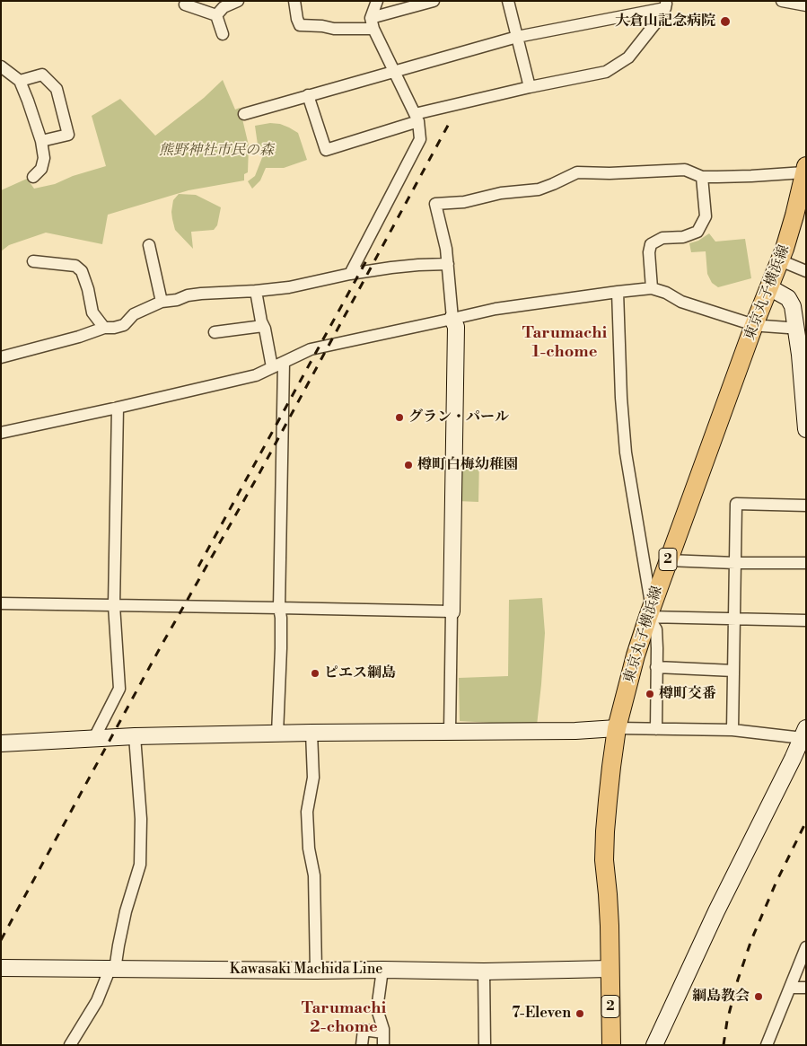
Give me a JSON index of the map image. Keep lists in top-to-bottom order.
{
  "streets": {
    "main road": ["東京丸子横浜線", "2"],
    "street": ["Kawasaki Machida Line"]
  },
  "crossings": [
    ["東京丸子横浜線", "Kawasaki Machida Line"]
  ],
  "districts": ["Tarumachi 1-chome", "Tarumachi 2-chome"],
  "parks": ["熊野神社市民の森"],
  "places": [
    "大倉山記念病院",
    "グラン・パール",
    "樽町白梅幼稚園",
    "ピエス綱島",
    "樽町交番",
    "綱島教会",
    "7-Eleven"
  ]
}
